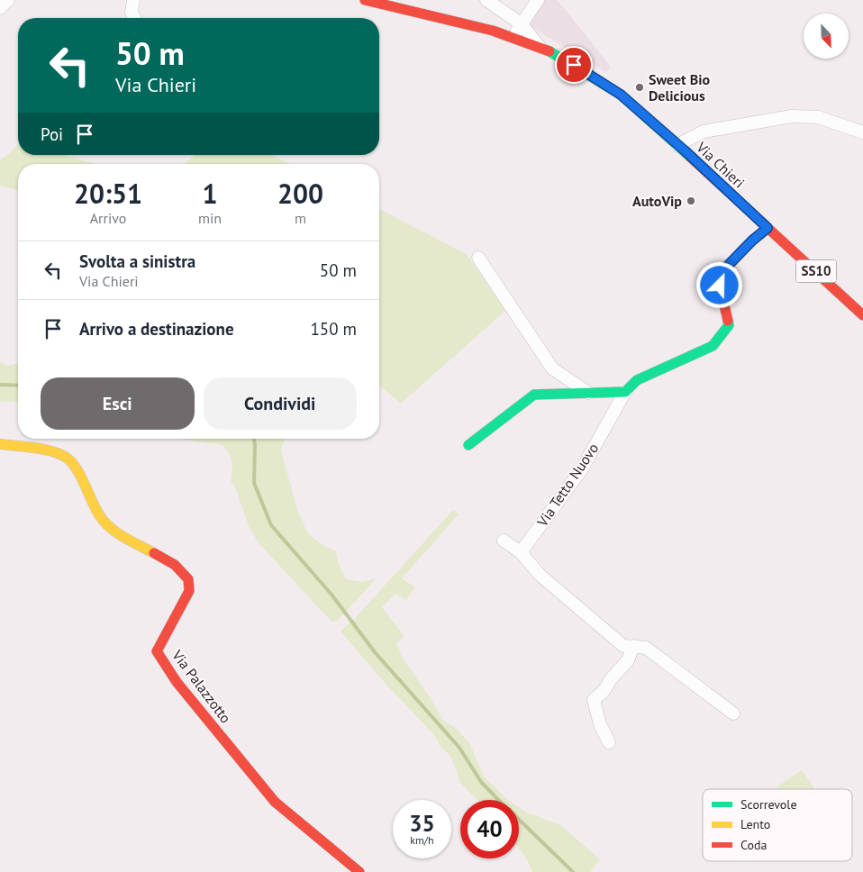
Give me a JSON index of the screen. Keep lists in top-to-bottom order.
{
  "streets": {
    "street": [
      "Via Chieri",
      "SS10",
      "Via Tetto Nuovo",
      "Via Palazzotto"
    ]
  },
  "crossings": [
    ["Via Chieri", "Via Tetto Nuovo"]
  ],
  "places": ["Sweet Bio Delicious", "AutoVip"],
  "legend": ["Scorrevole", "Lento", "Coda"],
  "north": "bottom right",
  "page": {
    "turn": ["50 m", "Via Chieri"],
    "then": "Poi",
    "eta": [
      "20:51",
      "Arrivo",
      "1",
      "min",
      "200",
      "m"
    ],
    "list": [
      {
        "name": "Svolta a sinistra",
        "note": "Via Chieri",
        "value": "50 m"
      },
      {
        "name": "Arrivo a destinazione",
        "value": "150 m"
      }
    ],
    "buttons": ["Esci", "Condividi"],
    "speed": "35 km/h",
    "limit": "40"
  }
}
